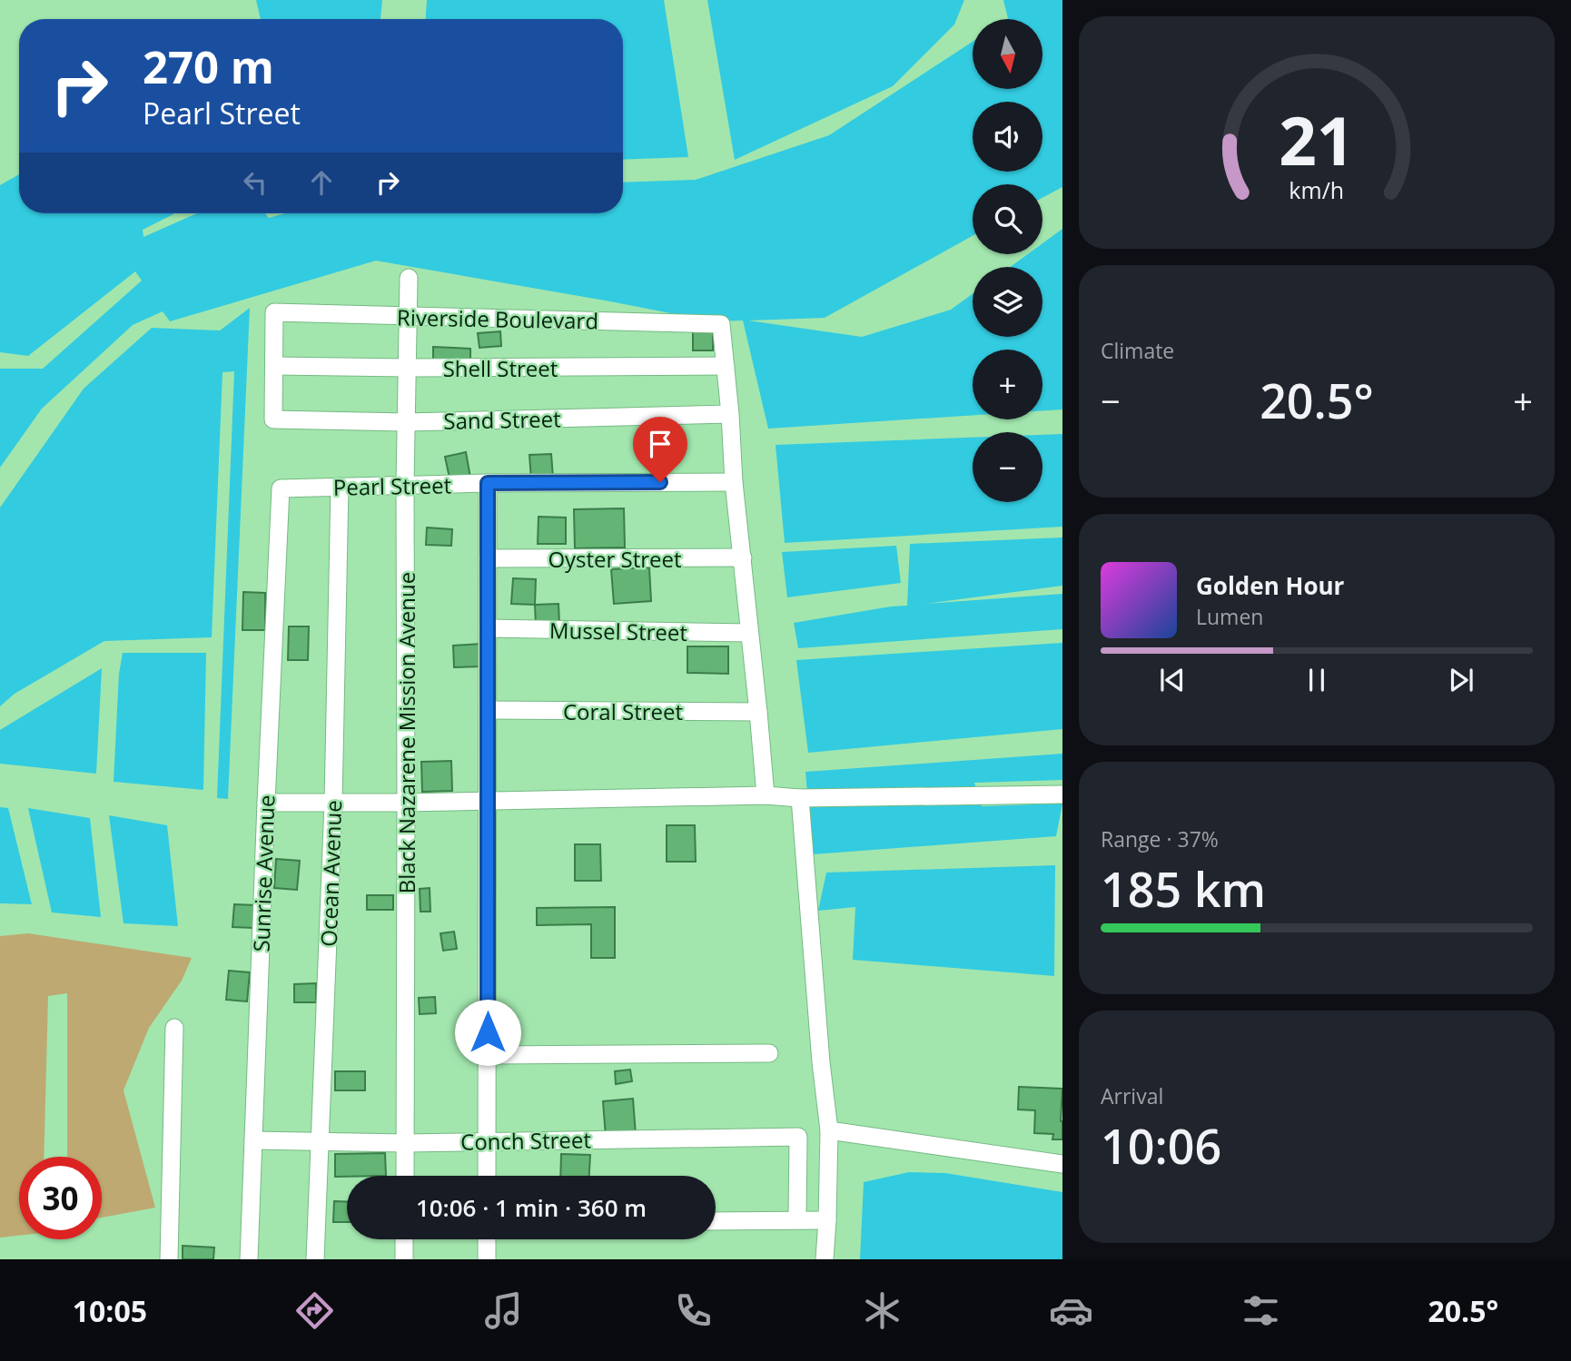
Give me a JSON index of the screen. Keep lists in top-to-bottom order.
{
  "streets": {
    "street": [
      "Riverside Boulevard",
      "Shell Street",
      "Sand Street",
      "Pearl Street",
      "Oyster Street",
      "Mussel Street",
      "Coral Street",
      "Black Nazarene Mission Avenue",
      "Sunrise Avenue",
      "Ocean Avenue",
      "Conch Street"
    ]
  },
  "crossings": [
    ["Riverside Boulevard", "Shell Street"],
    ["Riverside Boulevard", "Sand Street"],
    ["Riverside Boulevard", "Black Nazarene Mission Avenue"],
    ["Shell Street", "Sand Street"],
    ["Shell Street", "Black Nazarene Mission Avenue"],
    ["Sand Street", "Black Nazarene Mission Avenue"],
    ["Pearl Street", "Black Nazarene Mission Avenue"],
    ["Pearl Street", "Sunrise Avenue"],
    ["Pearl Street", "Ocean Avenue"],
    ["Black Nazarene Mission Avenue", "Conch Street"],
    ["Sunrise Avenue", "Conch Street"],
    ["Ocean Avenue", "Conch Street"]
  ],
  "north": "bottom",
  "page": {
    "map_buttons": ["+", "−"],
    "turn": ["270 m", "Pearl Street"],
    "tile": [
      "Climate",
      ["Range · 37%", "185 km"],
      ["Arrival", "10:06"]
    ],
    "heat": ["−", "20.5°", "+"],
    "song": ["Golden Hour", "Lumen"],
    "limit": "30",
    "trip": "10:06 · 1 min · 360 m",
    "tabs": ["10:05", "20.5°"],
    "gauge": ["21", "km/h"]
  }
}
